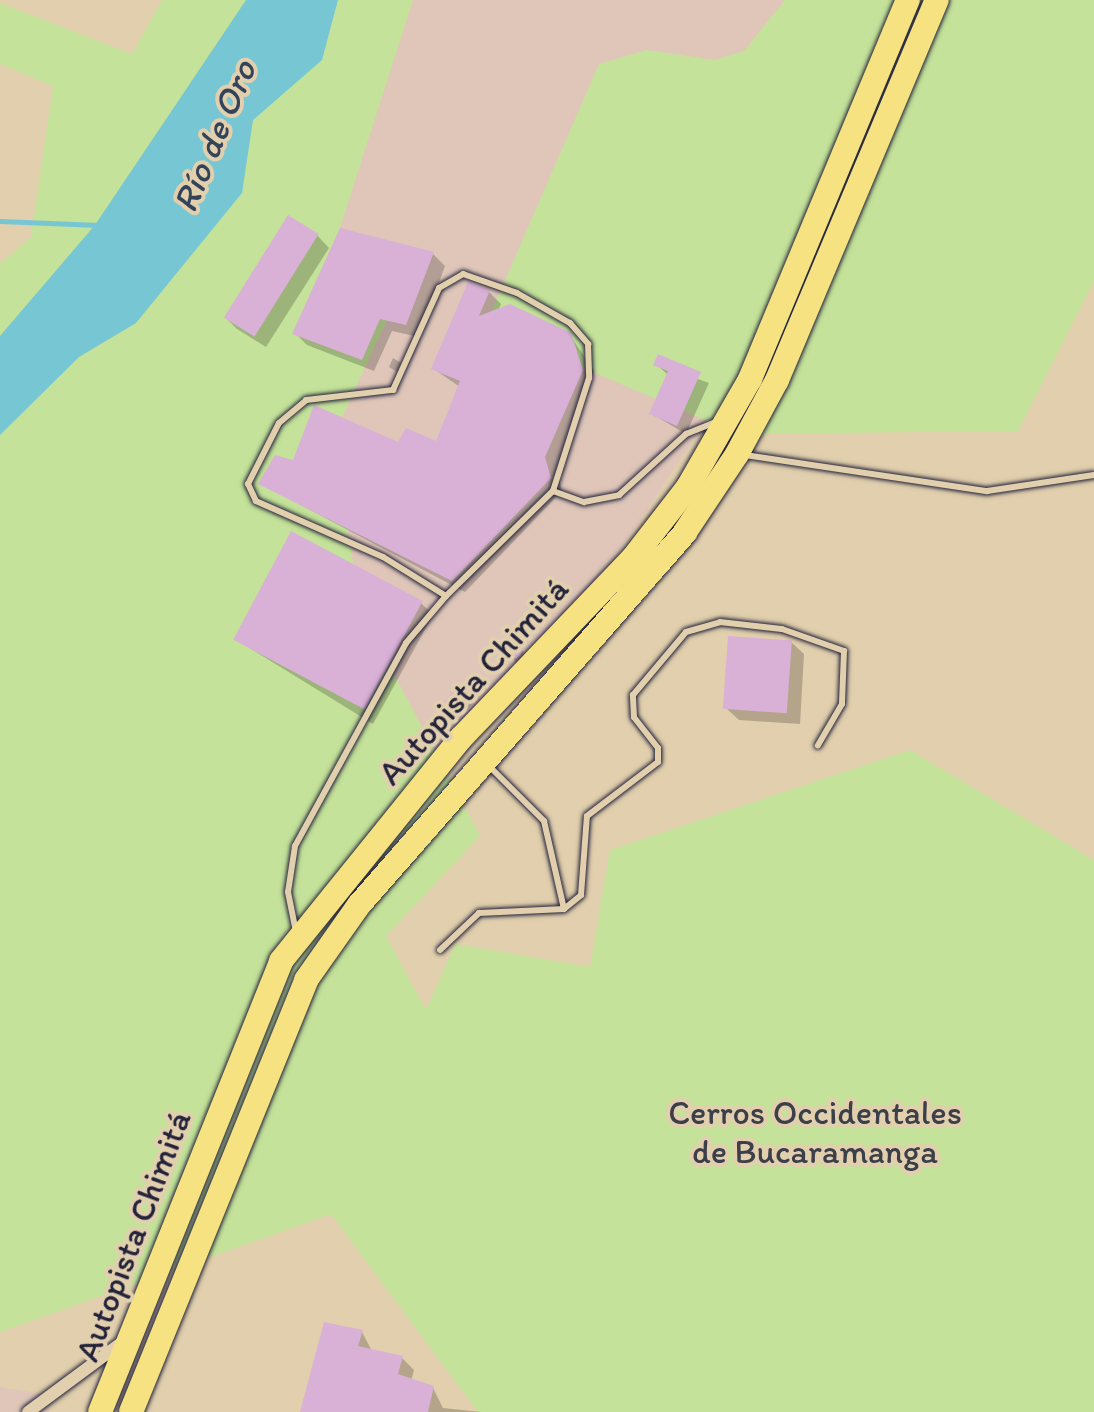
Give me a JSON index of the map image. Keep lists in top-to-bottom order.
{
  "streets": {
    "highway": ["Autopista Chimitá"]
  },
  "water": ["Río de Oro"],
  "parks": ["Cerros Occidentales de Bucaramanga"]
}
